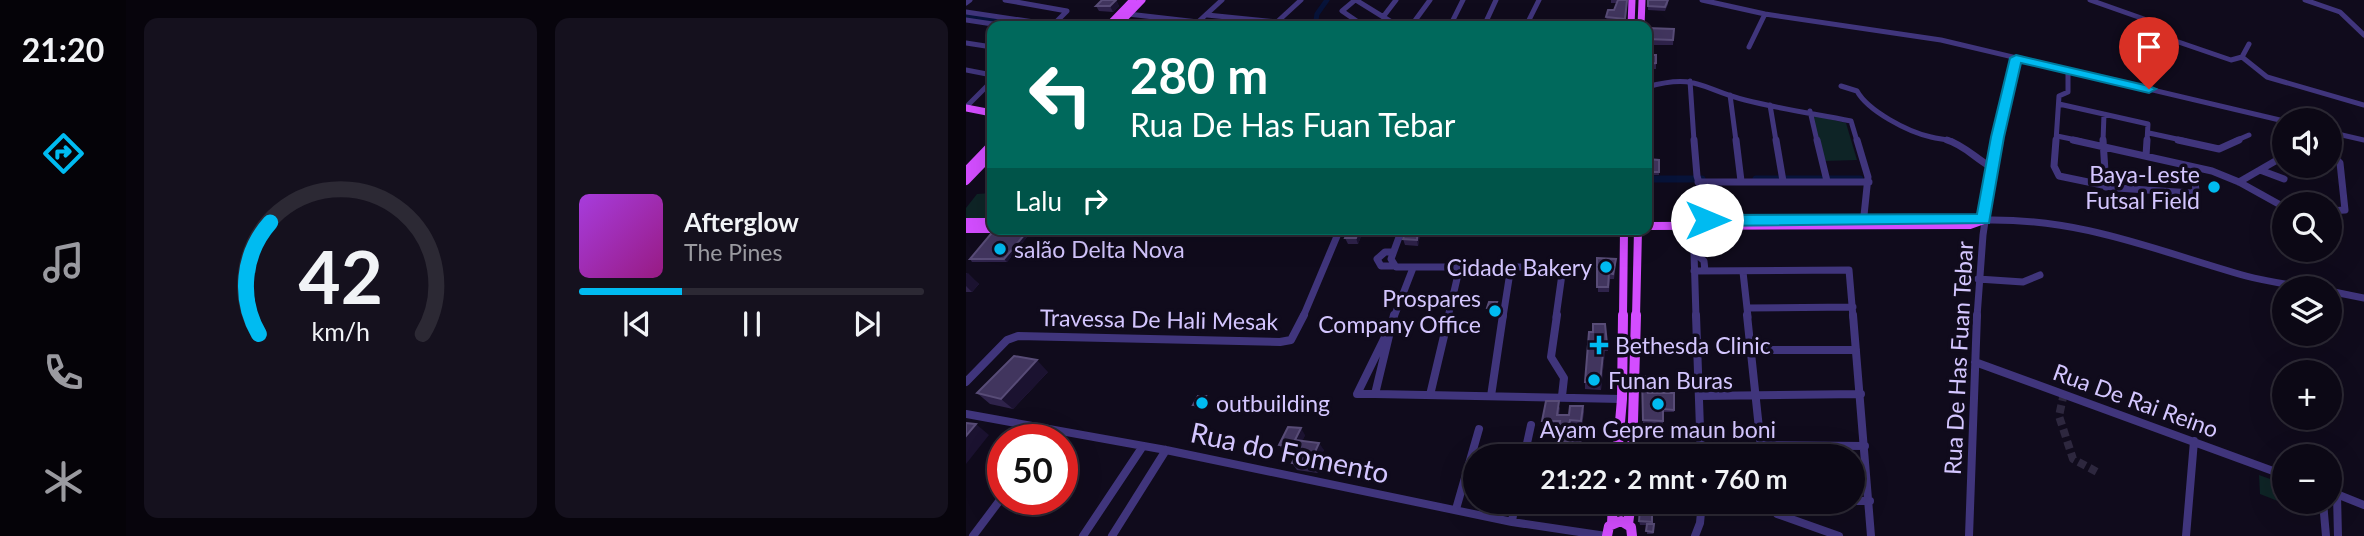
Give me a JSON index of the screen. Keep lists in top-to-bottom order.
{
  "streets": {
    "street": [
      "Travessa De Hali Mesak",
      "Rua De Has Fuan Tebar",
      "Rua De Rai Reino",
      "Rua do Fomento"
    ]
  },
  "crossings": [
    ["Rua De Has Fuan Tebar", "Rua De Rai Reino"]
  ],
  "places": {
    "other": [
      "Baya-Leste Futsal Field",
      "salão Delta Nova",
      "Cidade Bakery",
      "Prospares Company Office",
      "Funan Buras",
      "outbuilding",
      "Ayam Gepre maun boni"
    ],
    "health": ["Bethesda Clinic"]
  },
  "page": {
    "tabs": "21:20",
    "turn": ["280 m", "Rua De Has Fuan Tebar"],
    "map_buttons": ["+", "−"],
    "then": "Lalu",
    "song": ["Afterglow", "The Pines"],
    "limit": "50",
    "trip": "21:22 · 2 mnt · 760 m",
    "gauge": ["42", "km/h"]
  }
}
